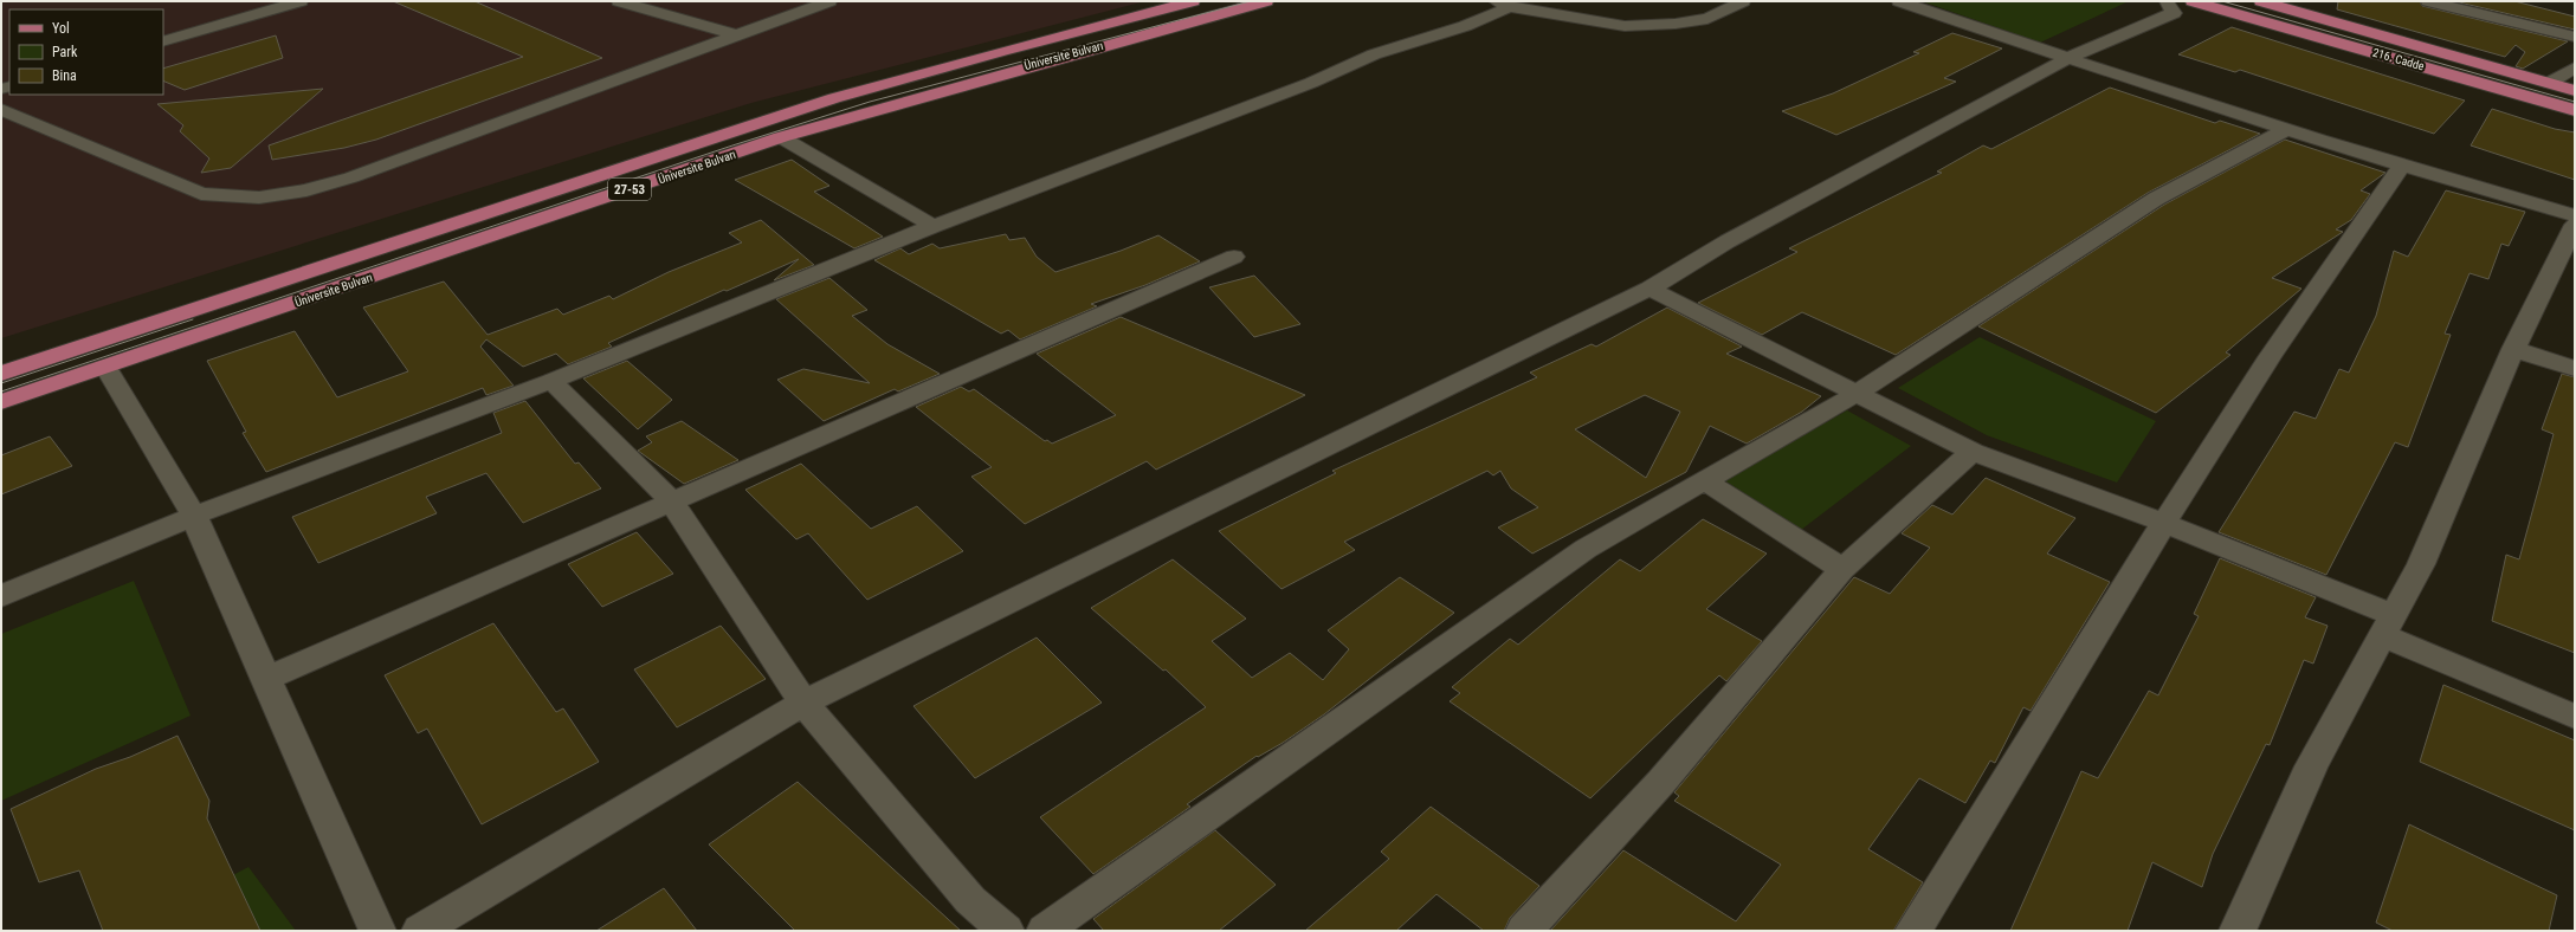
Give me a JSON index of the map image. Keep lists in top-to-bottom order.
{
  "streets": {
    "main road": ["Üniversite Bulvarı", "216. Cadde", "27-53"]
  },
  "legend": ["Yol", "Park", "Bina"]
}
